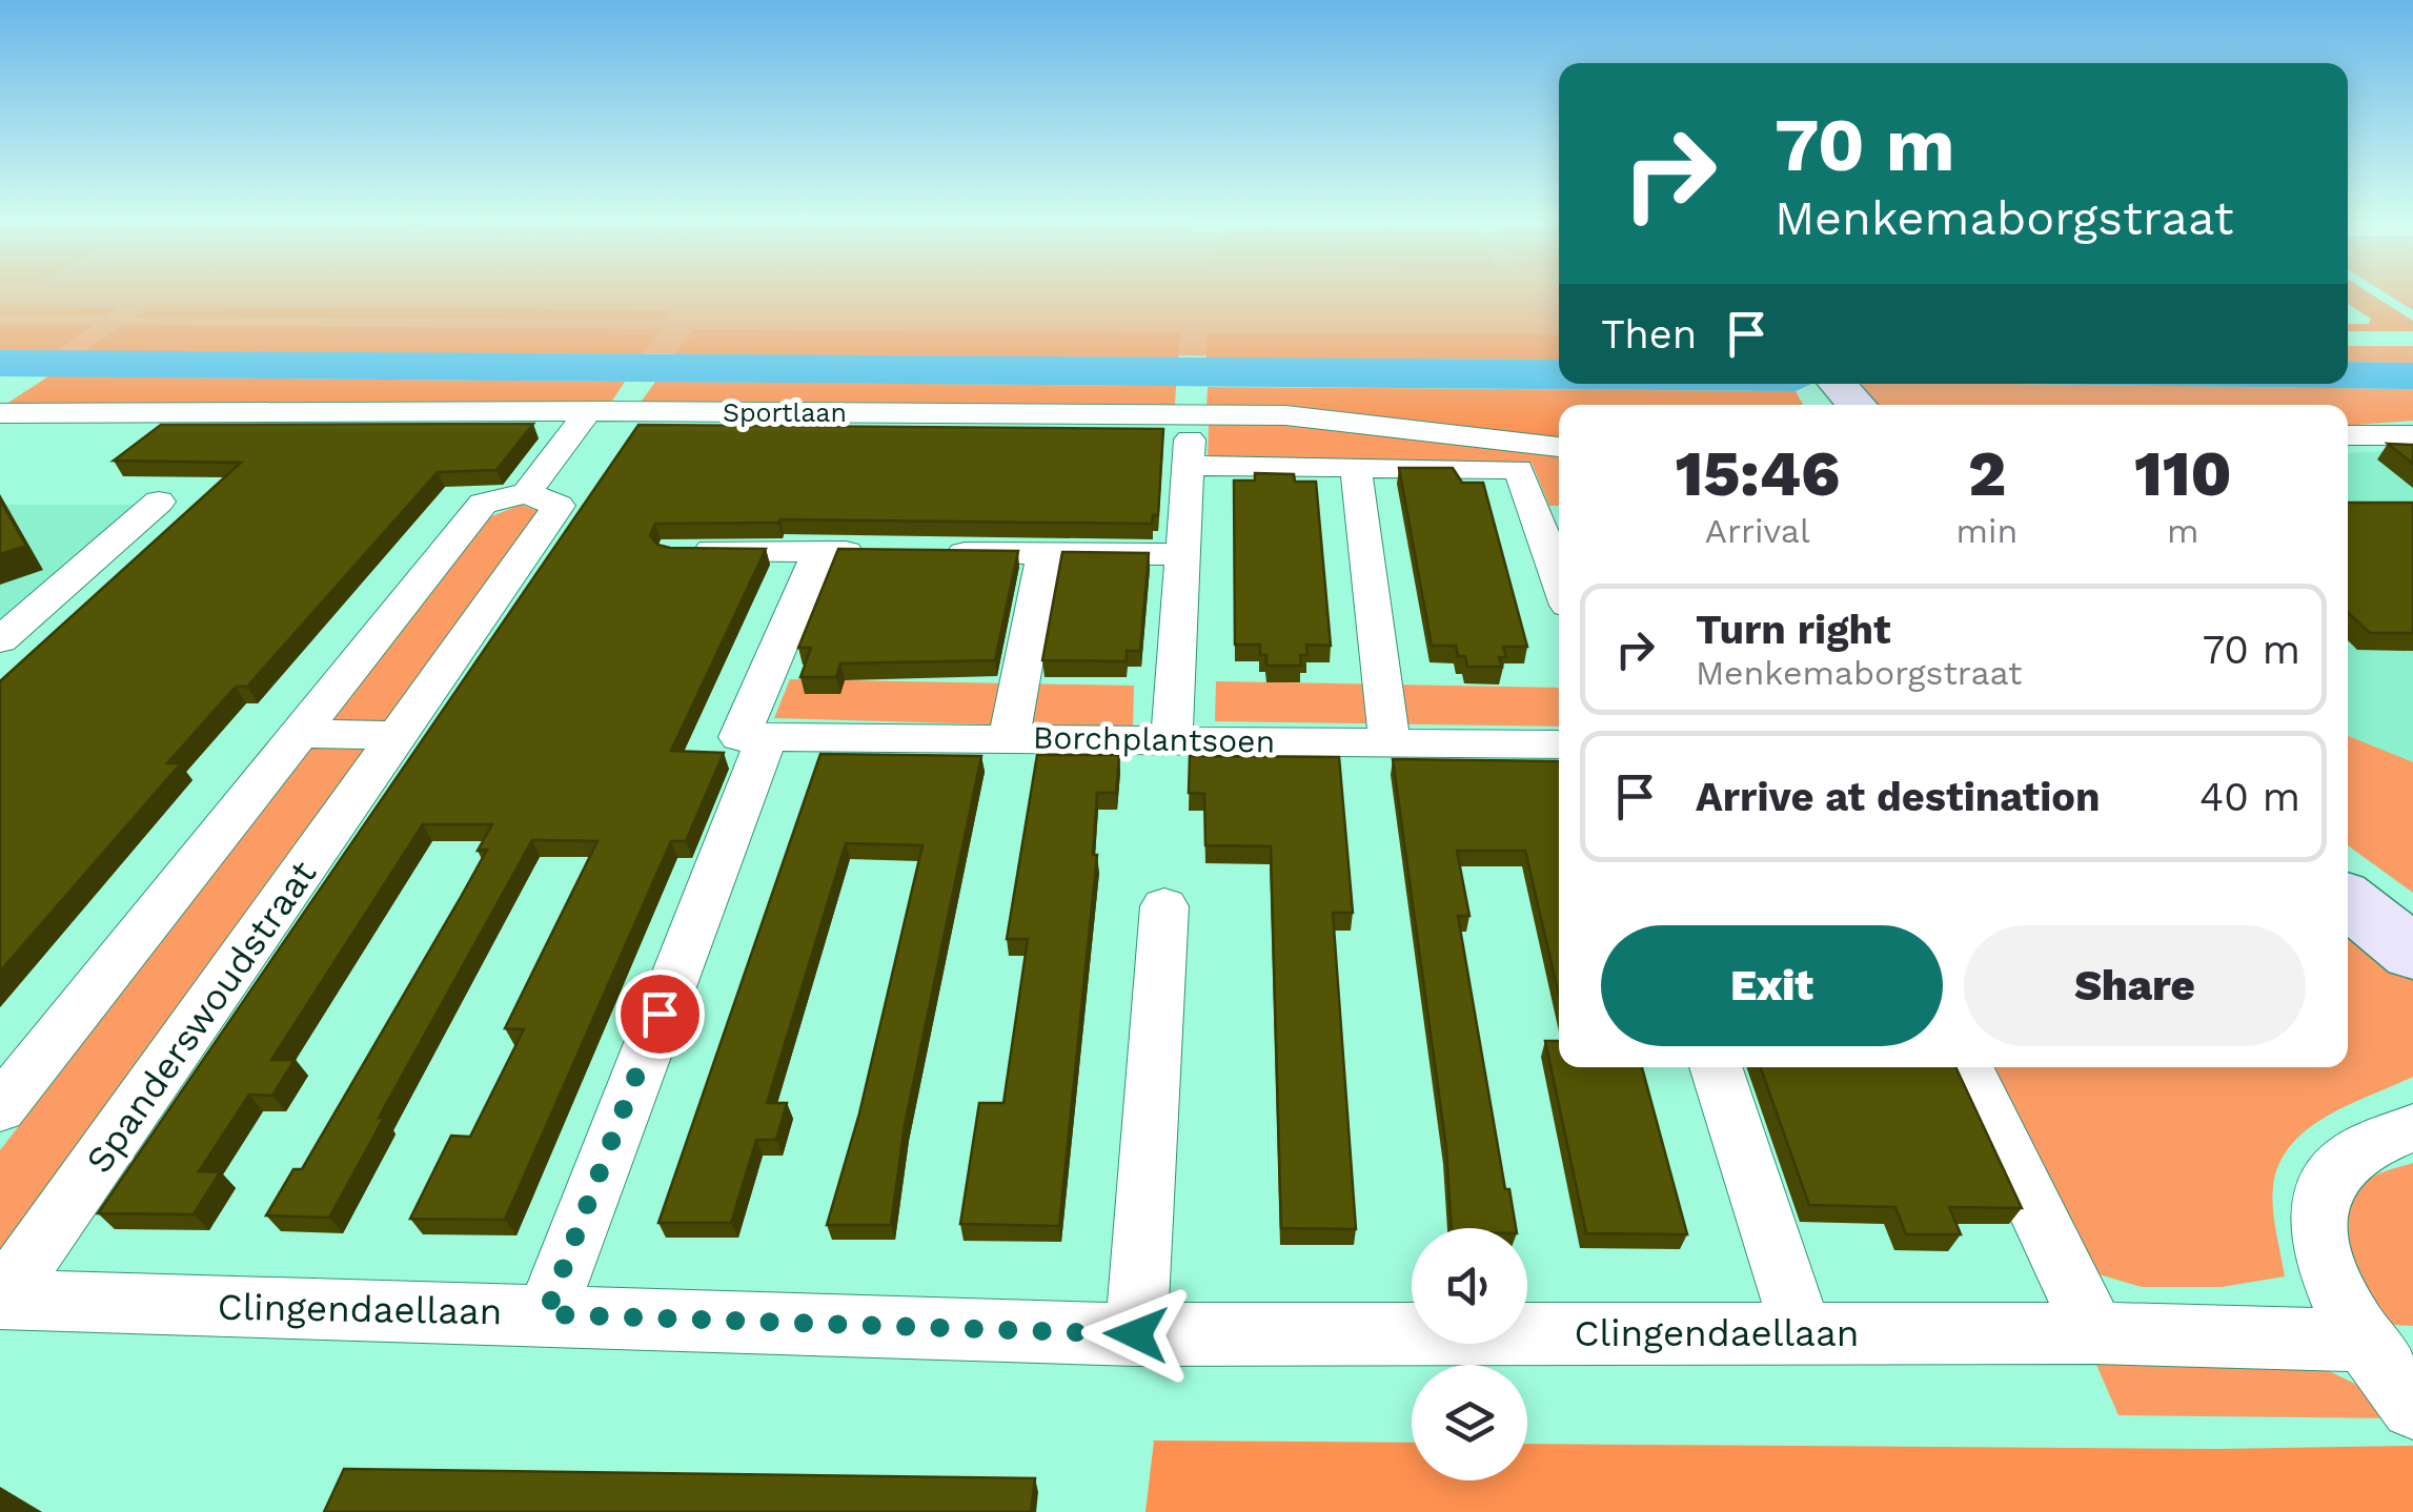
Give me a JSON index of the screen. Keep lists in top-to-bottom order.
{
  "streets": {
    "street": [
      "Sportlaan",
      "Borchplantsoen",
      "Spanderswoudstraat",
      "Clingendaellaan"
    ]
  },
  "crossings": [
    ["Spanderswoudstraat", "Clingendaellaan"]
  ],
  "page": {
    "turn": ["70 m", "Menkemaborgstraat"],
    "then": "Then",
    "eta": [
      "15:46",
      "Arrival",
      "2",
      "min",
      "110",
      "m"
    ],
    "list": [
      {
        "name": "Turn right",
        "note": "Menkemaborgstraat",
        "value": "70 m"
      },
      {
        "name": "Arrive at destination",
        "value": "40 m"
      }
    ],
    "buttons": ["Exit", "Share"]
  }
}
